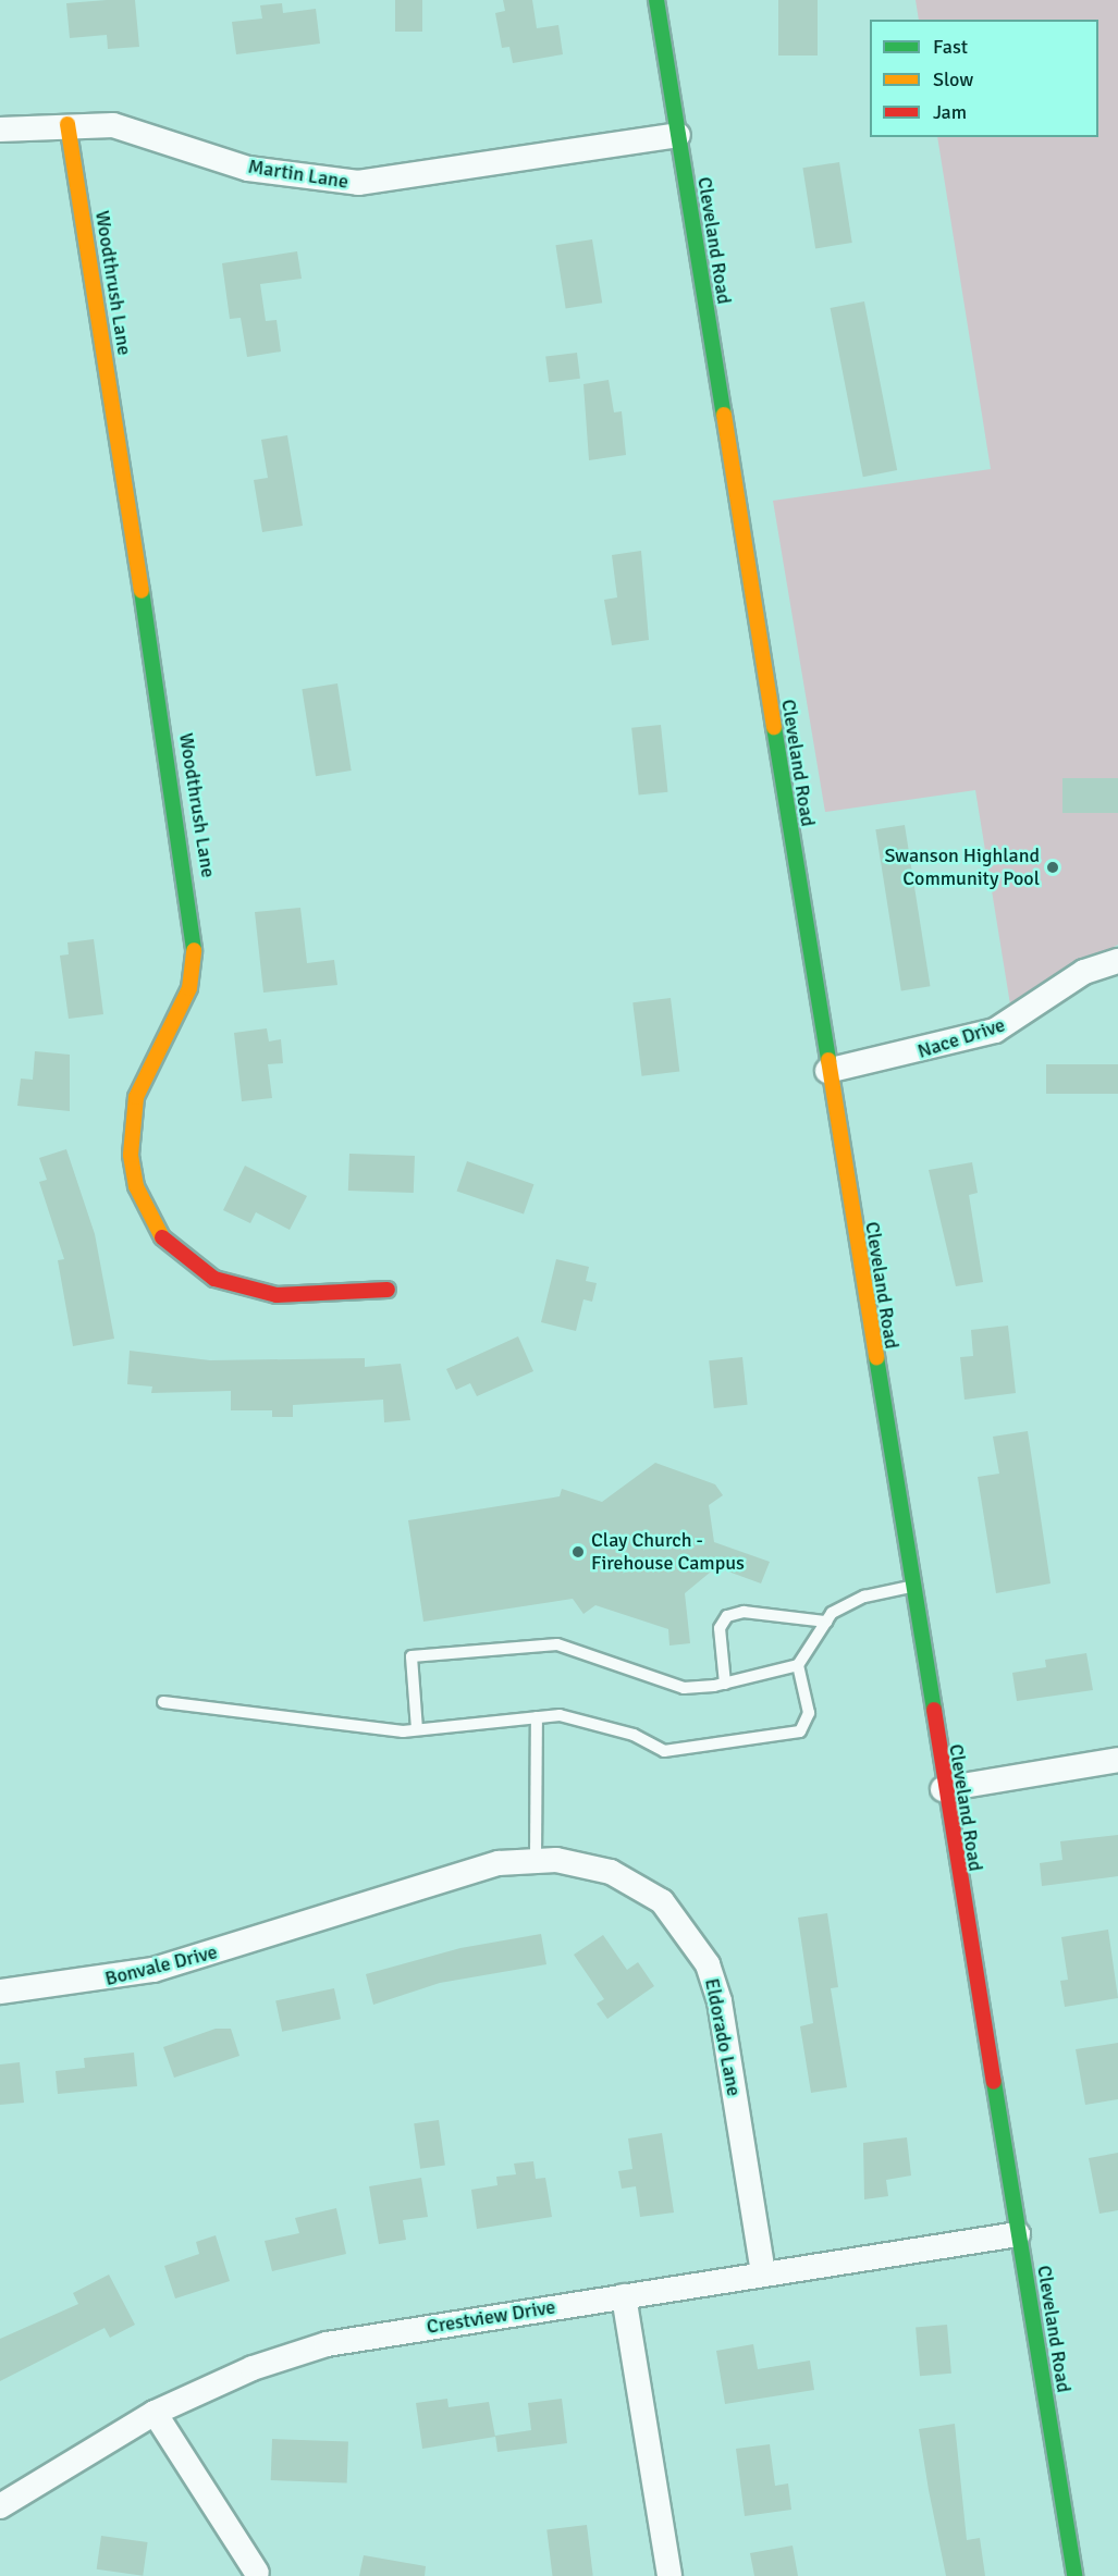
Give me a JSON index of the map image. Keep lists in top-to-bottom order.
{
  "streets": {
    "main road": ["Cleveland Road", "Woodthrush Lane"],
    "street": [
      "Martin Lane",
      "Nace Drive",
      "Bonvale Drive",
      "Eldorado Lane",
      "Crestview Drive"
    ]
  },
  "crossings": [
    ["Martin Lane", "Cleveland Road"],
    ["Martin Lane", "Woodthrush Lane"],
    ["Cleveland Road", "Nace Drive"],
    ["Cleveland Road", "Crestview Drive"],
    ["Bonvale Drive", "Eldorado Lane"],
    ["Eldorado Lane", "Crestview Drive"]
  ],
  "places": ["Swanson Highland Community Pool", "Clay Church - Firehouse Campus"],
  "legend": ["Fast", "Slow", "Jam"]
}
